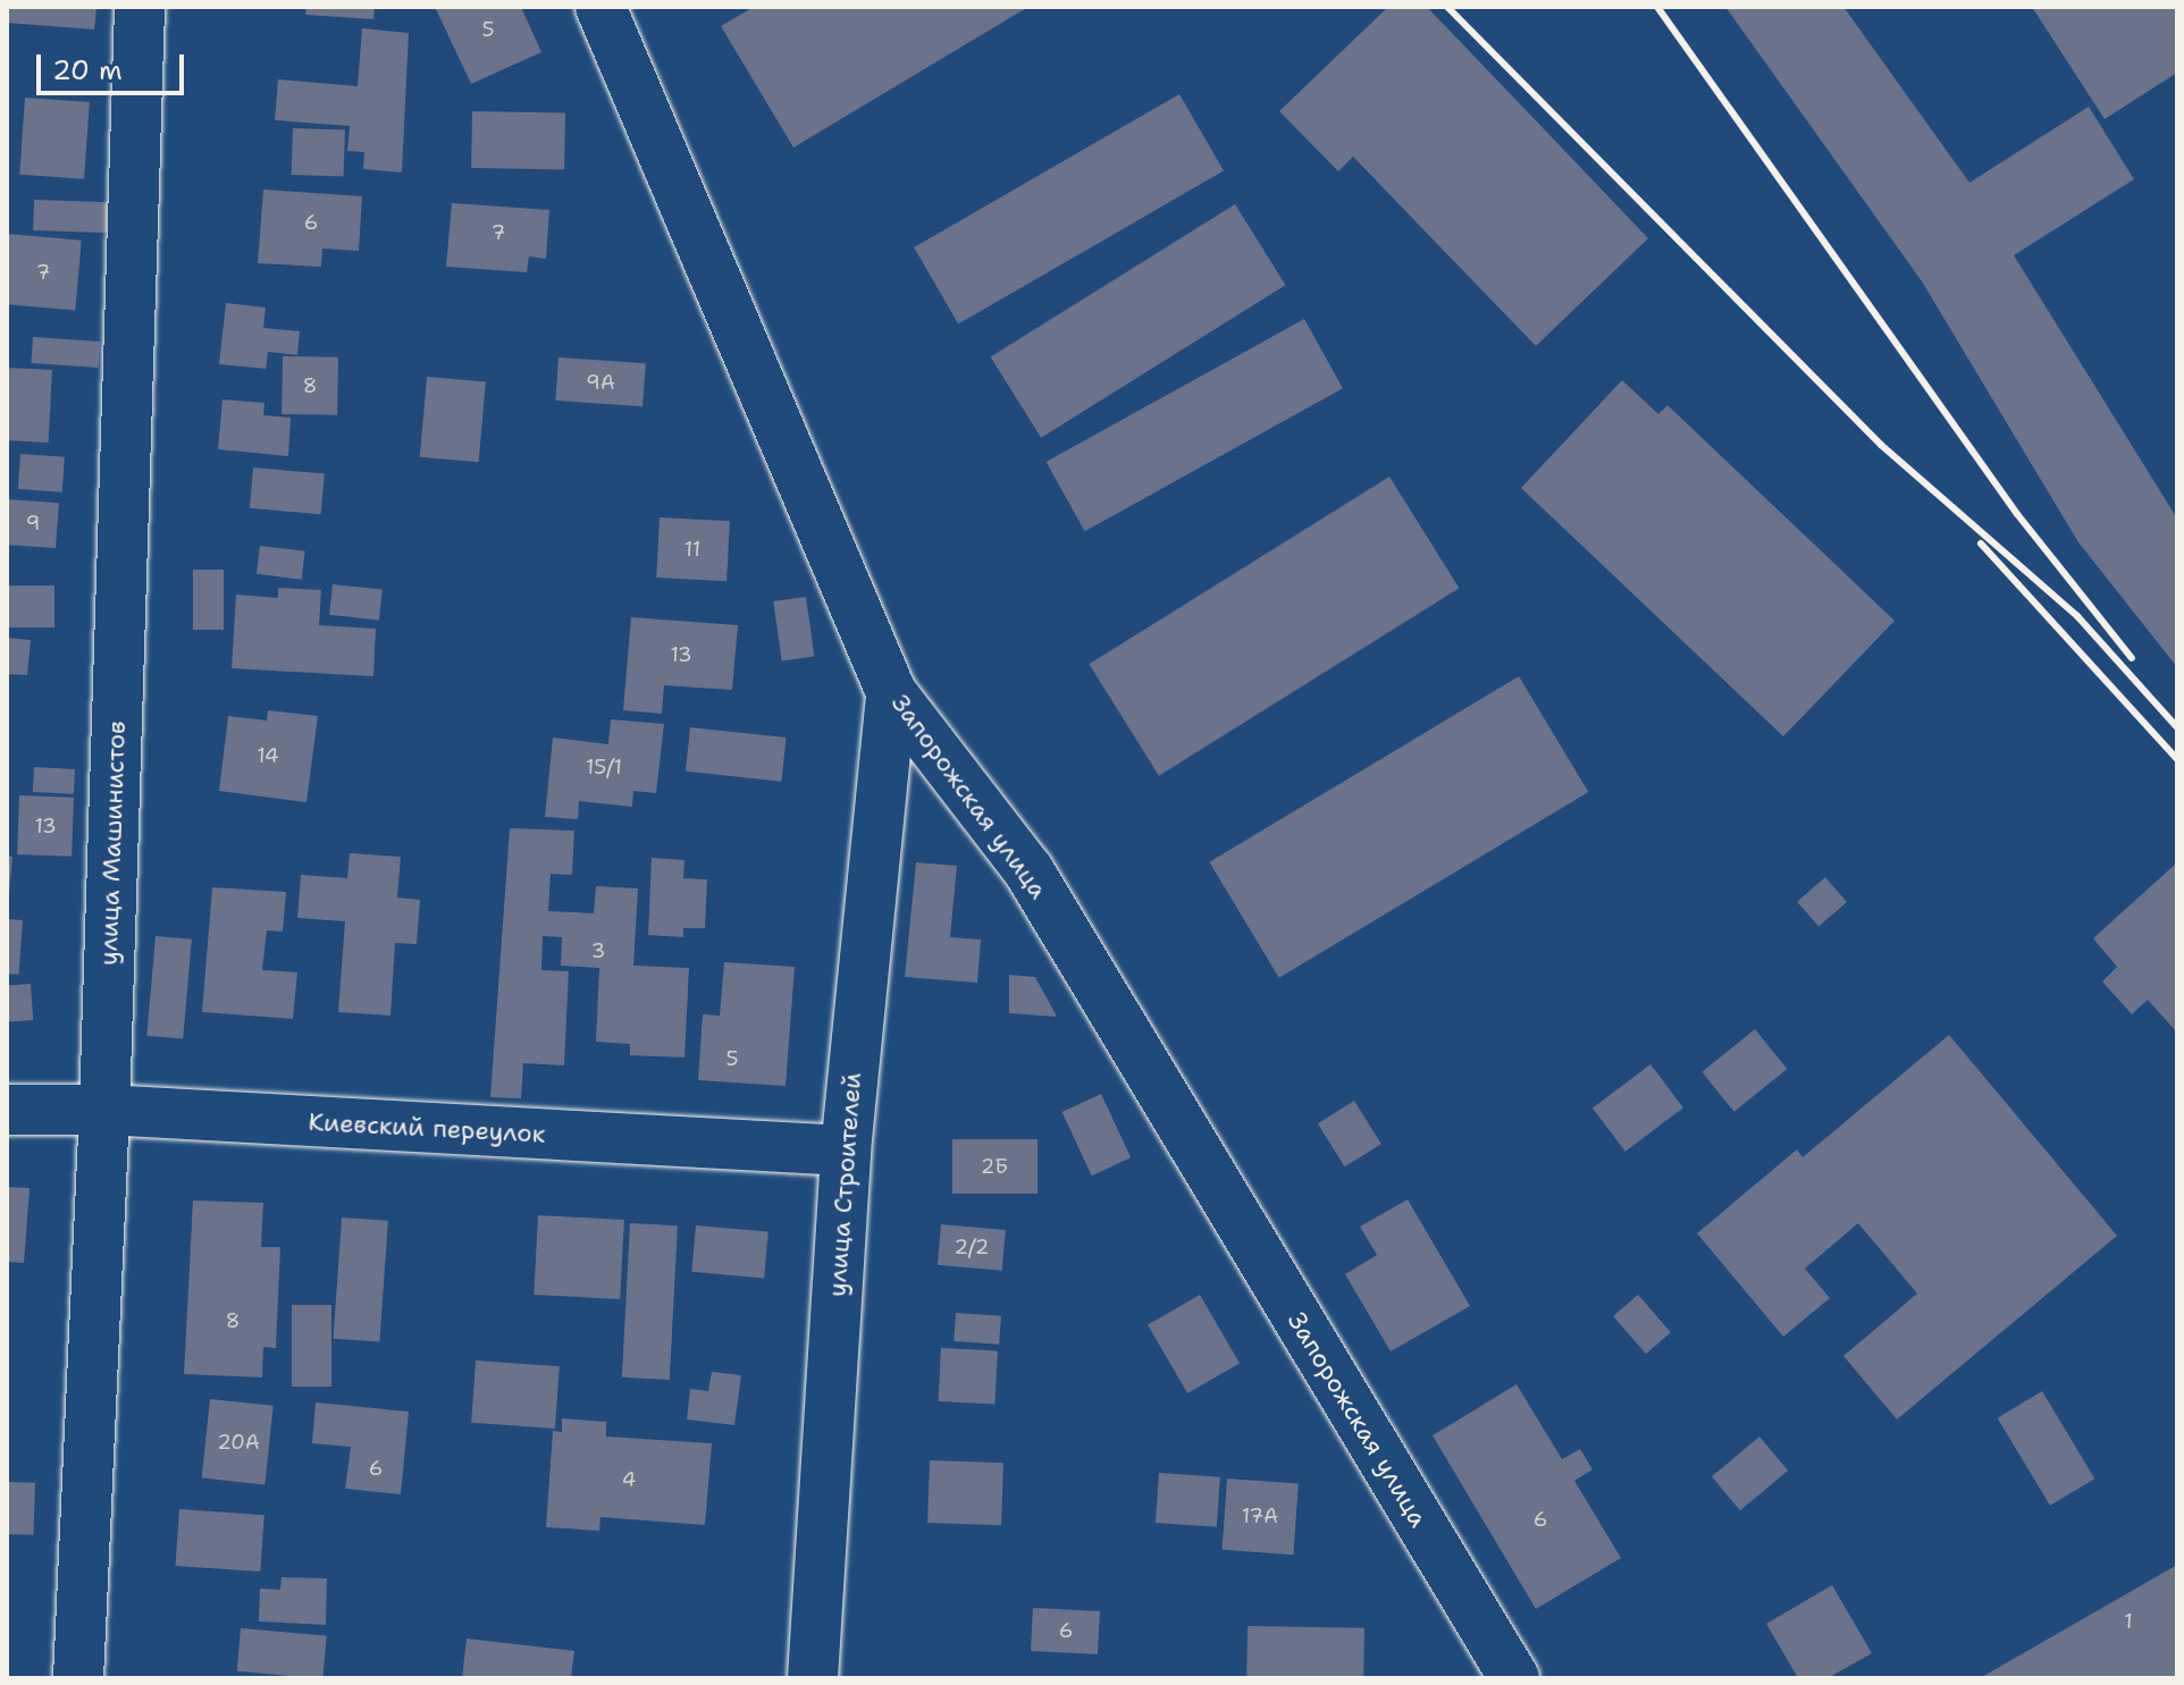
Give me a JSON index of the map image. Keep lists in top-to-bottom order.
{
  "streets": {
    "street": [
      "Запорожская улица",
      "улица Машинистов",
      "Киевский переулок",
      "улица Строителей"
    ]
  },
  "crossings": [
    ["Запорожская улица", "улица Строителей"],
    ["улица Машинистов", "Киевский переулок"],
    ["Киевский переулок", "улица Строителей"]
  ],
  "house_numbers": [
    "5",
    "6",
    "7",
    "7",
    "9А",
    "8",
    "9",
    "11",
    "13",
    "14",
    "15/1",
    "13",
    "3",
    "5",
    "2Б",
    "2/2",
    "8",
    "20А",
    "6",
    "4",
    "17А",
    "6",
    "1",
    "6"
  ],
  "scale_bar": "20 m"
}
